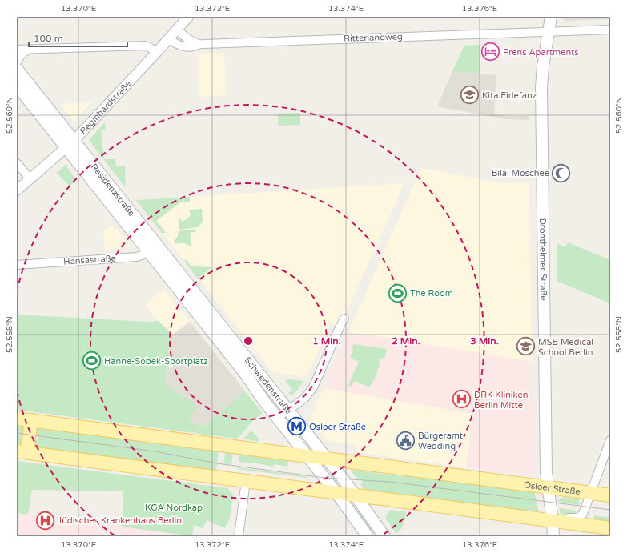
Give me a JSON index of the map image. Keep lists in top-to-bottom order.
{
  "streets": {
    "main road": [
      "Residenzstraße",
      "Drontheimer Straße",
      "Schwedenstraße",
      "Osloer Straße"
    ],
    "street": ["Ritterlandweg", "Reginhardstraße", "Hansastraße"]
  },
  "crossings": [
    ["Ritterlandweg", "Reginhardstraße"],
    ["Ritterlandweg", "Drontheimer Straße"],
    ["Reginhardstraße", "Residenzstraße"],
    ["Residenzstraße", "Hansastraße"],
    ["Residenzstraße", "Schwedenstraße"],
    ["Drontheimer Straße", "Osloer Straße"],
    ["Schwedenstraße", "Osloer Straße"]
  ],
  "parks": ["KGA Nordkap"],
  "places": {
    "hotel": ["Prens Apartments"],
    "school or university": ["Kita Firlefanz", "MSB Medical School Berlin"],
    "mosque": ["Bilal Moschee"],
    "sports": ["The Room", "Hanne-Sobek-Sportplatz"],
    "hospital": ["DRK Kliniken Berlin Mitte", "Jüdisches Krankenhaus Berlin"],
    "metro station": ["Osloer Straße"],
    "public building": ["Bürgeramt Wedding"]
  },
  "scale_bar": "100 m",
  "coordinates": [
    "13.370°E",
    "13.372°E",
    "13.374°E",
    "13.376°E",
    "52.560°N",
    "52.558°N"
  ],
  "rings": ["1 Min.", "2 Min.", "3 Min."]
}
